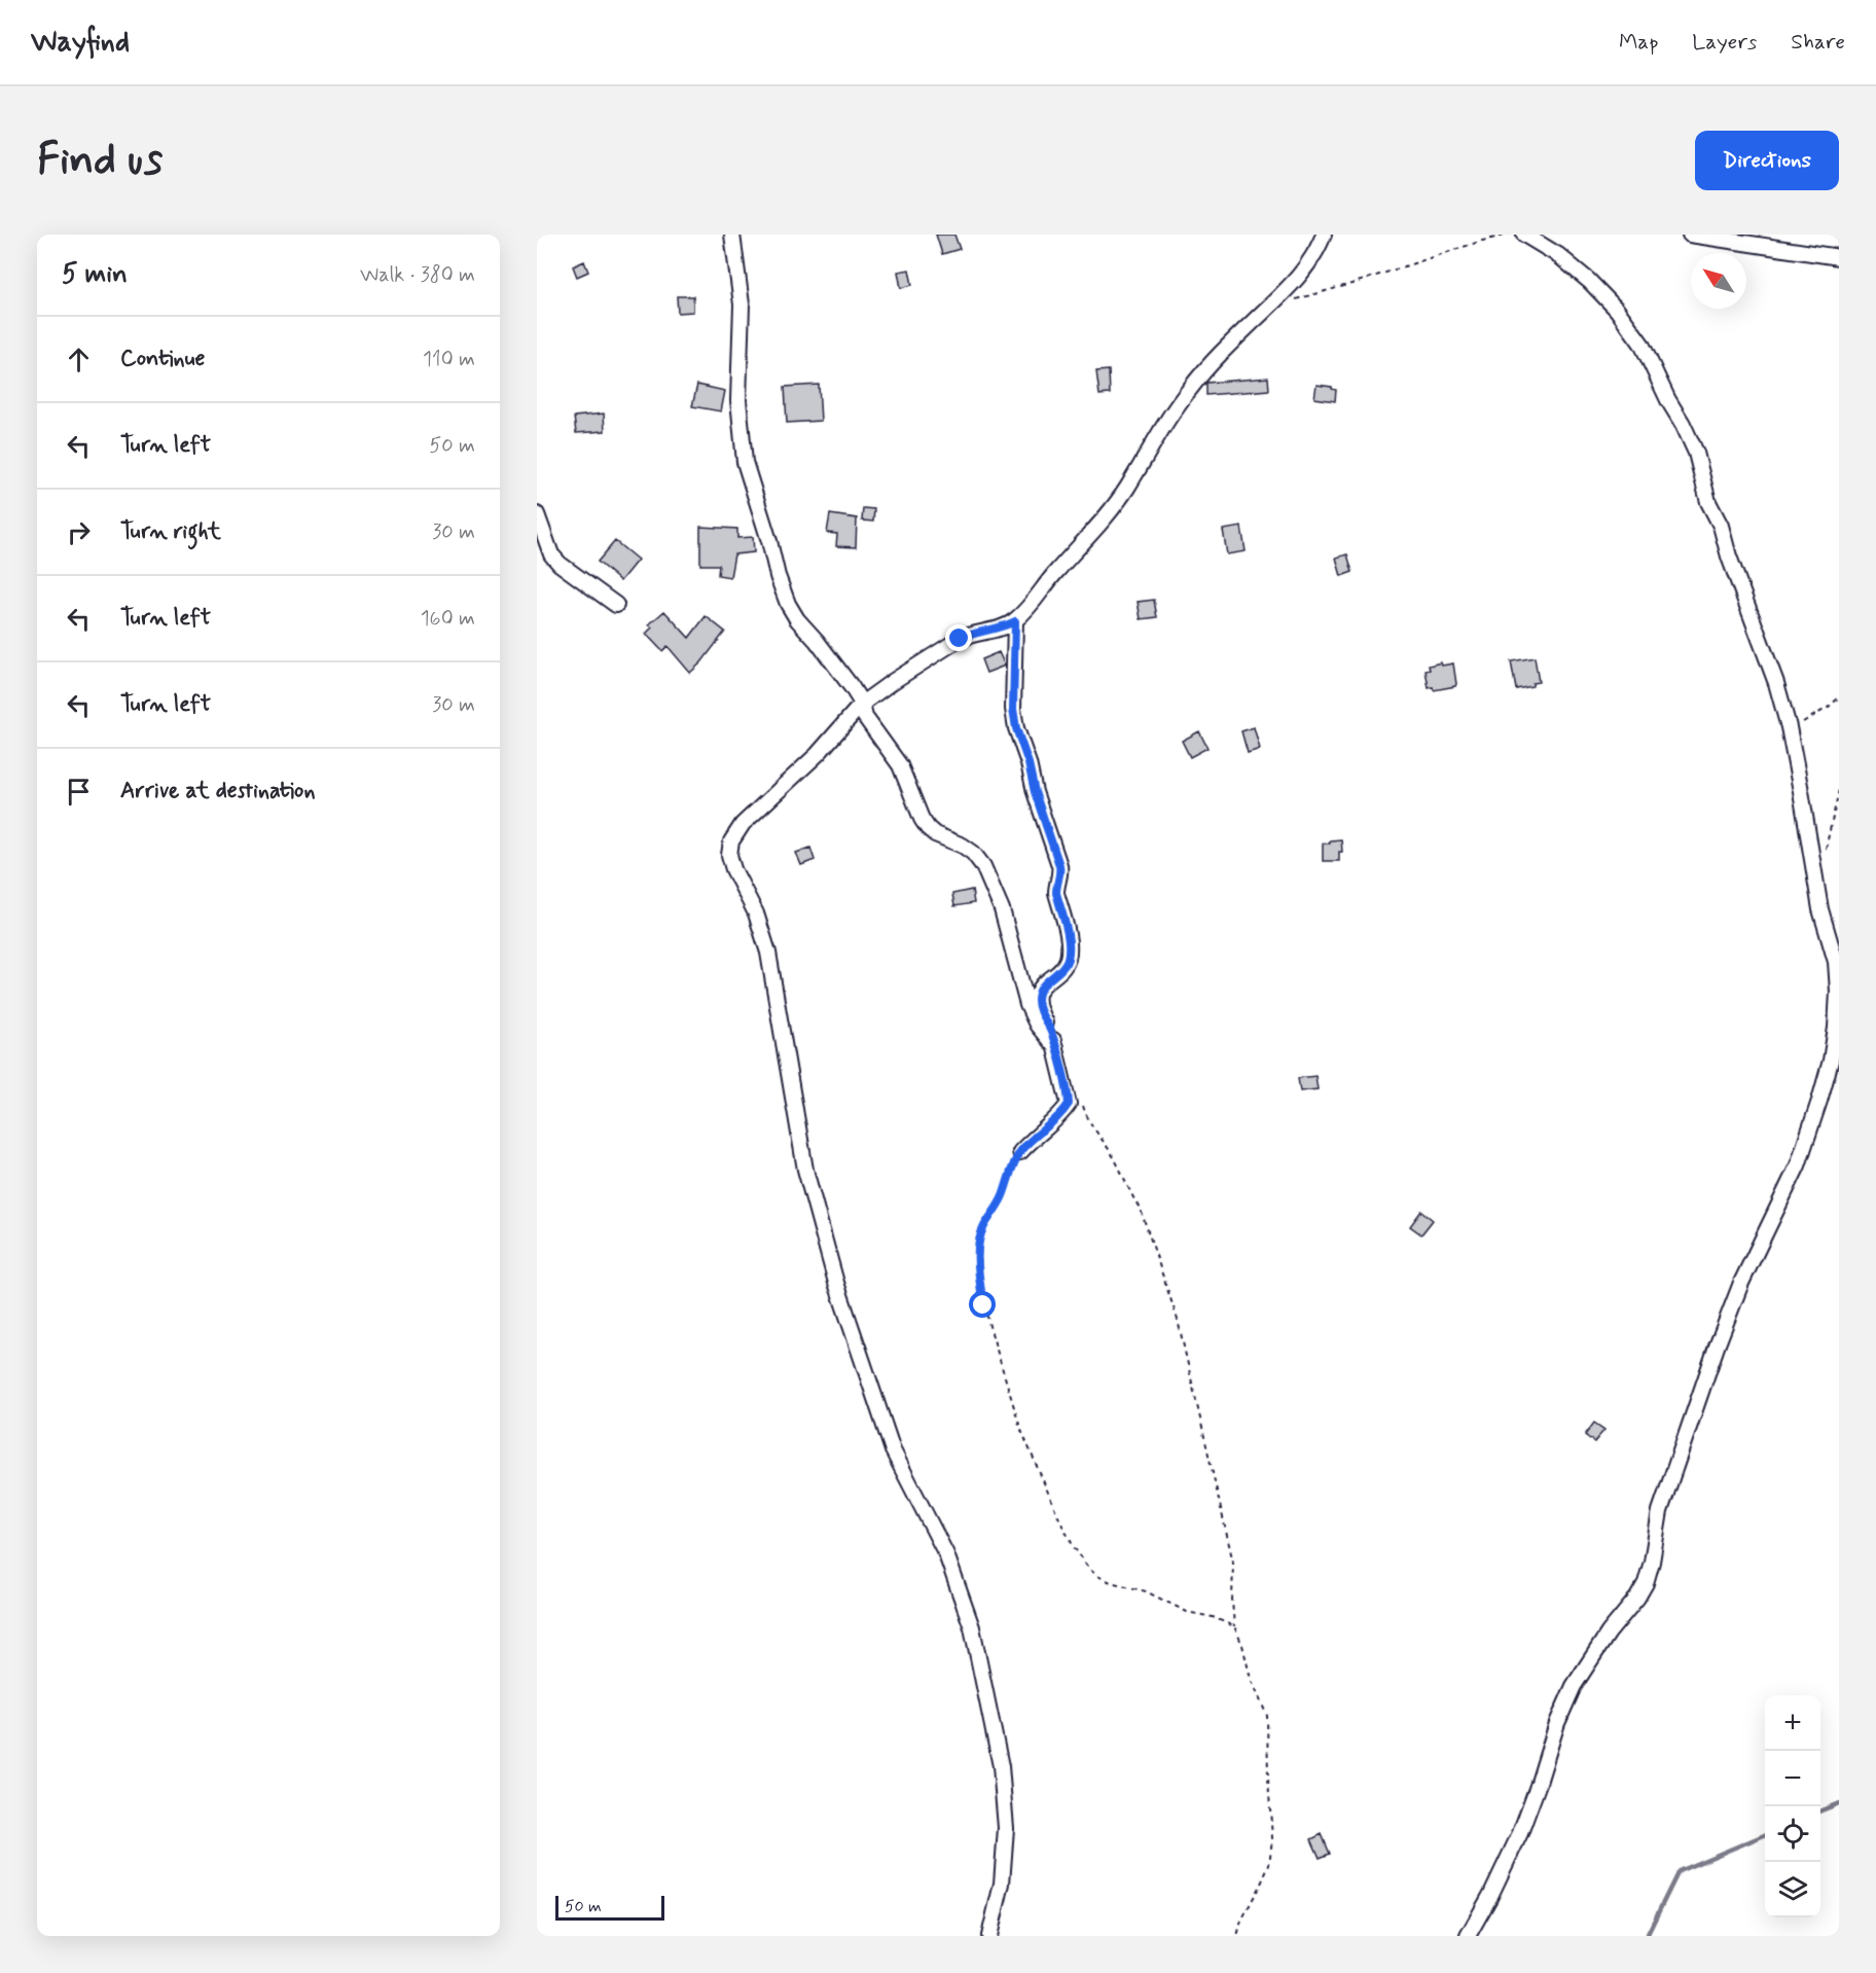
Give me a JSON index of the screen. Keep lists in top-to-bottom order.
{
  "scale_bar": "50 m",
  "north": "top left",
  "page": {
    "header": "Wayfind",
    "nav": ["Map", "Layers", "Share"],
    "buttons": "Directions",
    "title": "Find us",
    "heading": ["5 min", "Walk · 380 m"],
    "list": [
      ["Continue", "110 m"],
      ["Turn left", "50 m"],
      ["Turn right", "30 m"],
      ["Turn left", "160 m"],
      ["Turn left", "30 m"],
      "Arrive at destination"
    ],
    "map_buttons": ["+", "−"],
    "scale": "50 m"
  }
}
